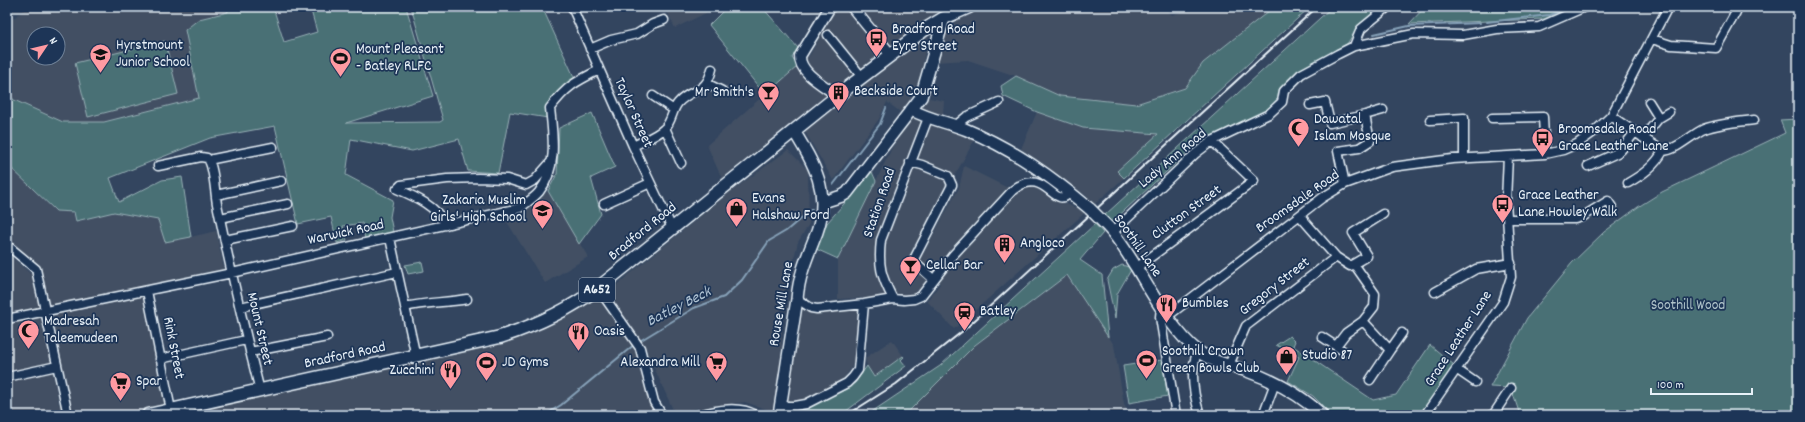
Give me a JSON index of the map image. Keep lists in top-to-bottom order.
{
  "streets": {
    "main road": [
      "Bradford Road",
      "Soothill Lane",
      "A652",
      "Rouse Mill Lane"
    ],
    "street": [
      "Taylor Street",
      "Lady Ann Road",
      "Broomsdale Road",
      "Station Road",
      "Clutton Street",
      "Warwick Road",
      "Gregory Street",
      "Mount Street",
      "Grace Leather Lane",
      "Rink Street"
    ]
  },
  "crossings": [
    ["Taylor Street", "Bradford Road"],
    ["Taylor Street", "Warwick Road"],
    ["Lady Ann Road", "Clutton Street"],
    ["Lady Ann Road", "Soothill Lane"],
    ["Broomsdale Road", "Soothill Lane"],
    ["Broomsdale Road", "Grace Leather Lane"],
    ["Station Road", "Soothill Lane"],
    ["Clutton Street", "Soothill Lane"],
    ["Bradford Road", "Rouse Mill Lane"],
    ["Bradford Road", "Mount Street"],
    ["Bradford Road", "Rink Street"],
    ["Warwick Road", "Mount Street"],
    ["Warwick Road", "Rink Street"],
    ["Soothill Lane", "Gregory Street"]
  ],
  "water": ["Batley Beck"],
  "parks": ["Soothill Wood"],
  "places": {
    "bus stop": ["Bradford Road Eyre Street", "Broomsdale Road Grace Leather Lane", "Grace Leather Lane Howley Walk"],
    "school or university": ["Hyrstmount Junior School", "Zakaria Muslim Girls' High School"],
    "sports": ["Mount Pleasant - Batley RLFC", "Soothill Crown Green Bowls Club", "JD Gyms"],
    "building": ["Beckside Court", "Angloco"],
    "bar": ["Mr Smith's", "Cellar Bar"],
    "mosque": ["Dawatal Islam Mosque", "Madresah Taleemudeen"],
    "shop": ["Evans Halshaw Ford", "Studio 87"],
    "restaurant": ["Bumbles", "Oasis", "Zucchini"],
    "station": ["Batley"],
    "supermarket": ["Alexandra Mill", "Spar"]
  },
  "scale_bar": "100 m",
  "north": "top right"
}
